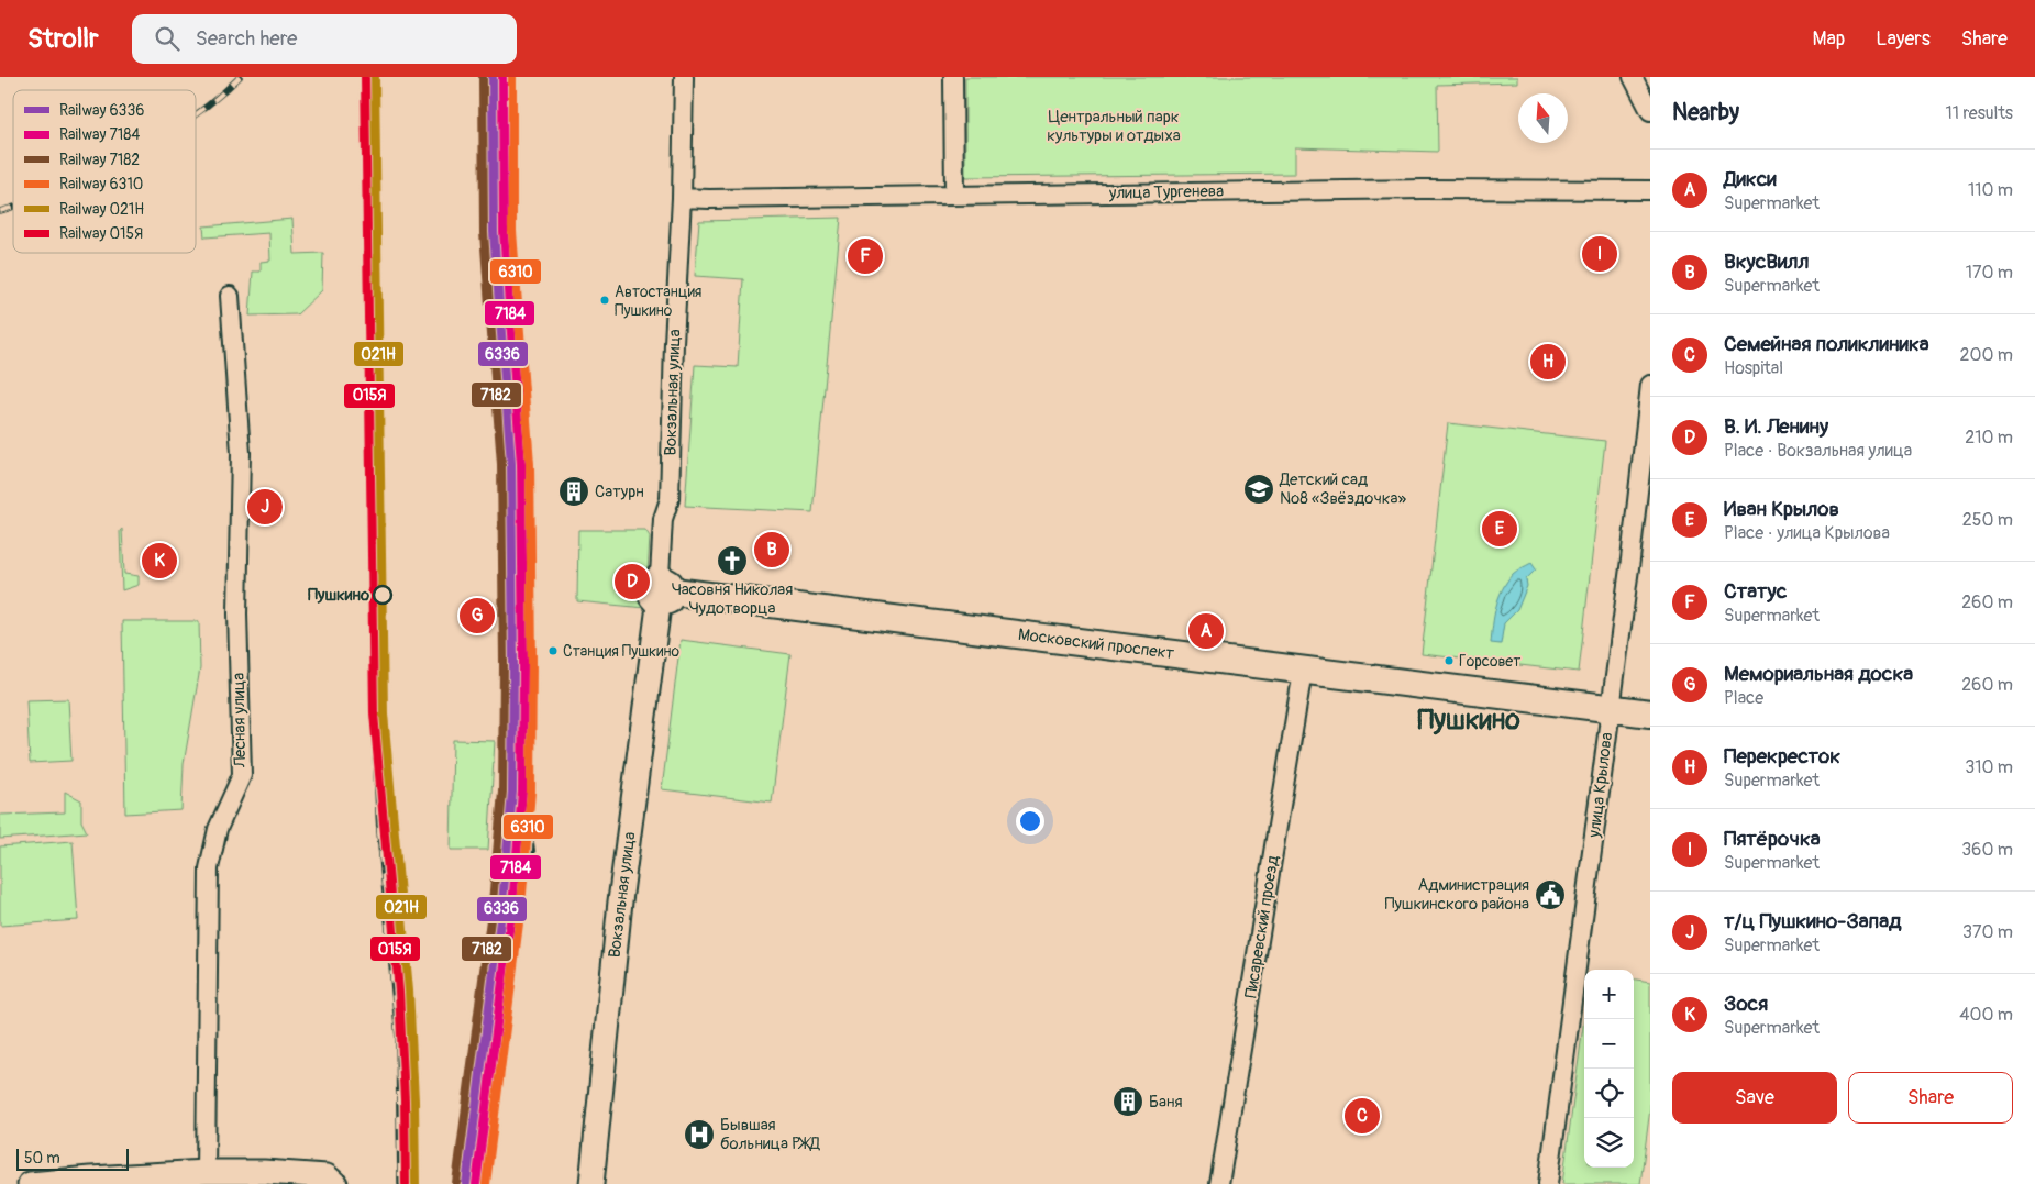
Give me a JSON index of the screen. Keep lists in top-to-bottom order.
{
  "streets": {
    "main road": ["Московский проспект"],
    "street": [
      "улица Тургенева",
      "Вокзальная улица",
      "Лесная улица",
      "улица Крылова",
      "Писаревский проезд"
    ]
  },
  "crossings": [
    ["улица Тургенева", "Вокзальная улица"],
    ["Вокзальная улица", "Московский проспект"],
    ["Московский проспект", "улица Крылова"],
    ["Московский проспект", "Писаревский проезд"]
  ],
  "districts": ["Пушкино"],
  "parks": ["Центральный парк культуры и отдыха"],
  "places": {
    "other": [
      "Автостанция Пушкино",
      "Пушкино",
      "Станция Пушкино",
      "Горсовет"
    ],
    "school or university": ["Детский сад №8 «Звёздочка»"],
    "building": ["Сатурн", "Баня"],
    "church": ["Часовня Николая Чудотворца"],
    "public building": ["Администрация Пушкинского района"],
    "hospital": ["Бывшая больница РЖД"]
  },
  "lines": [
    "rail line 6336",
    "rail line 7184",
    "rail line 7182",
    "rail line 6310",
    "rail line 021Н",
    "rail line 015Я"
  ],
  "legend": [
    "Railway 6336",
    "Railway 7184",
    "Railway 7182",
    "Railway 6310",
    "Railway 021Н",
    "Railway 015Я"
  ],
  "scale_bar": "50 m",
  "north": "top",
  "page": {
    "header": "Strollr",
    "search": "Search here",
    "nav": ["Map", "Layers", "Share"],
    "heading": ["Nearby", "11 results"],
    "list": [
      {
        "mark": "A",
        "name": "Дикси",
        "note": "Supermarket",
        "value": "110 m"
      },
      {
        "mark": "B",
        "name": "ВкусВилл",
        "note": "Supermarket",
        "value": "170 m"
      },
      {
        "mark": "C",
        "name": "Семейная поликлиника",
        "note": "Hospital",
        "value": "200 m"
      },
      {
        "mark": "D",
        "name": "В. И. Ленину",
        "note": "Place · Вокзальная улица",
        "value": "210 m"
      },
      {
        "mark": "E",
        "name": "Иван Крылов",
        "note": "Place · улица Крылова",
        "value": "250 m"
      },
      {
        "mark": "F",
        "name": "Статус",
        "note": "Supermarket",
        "value": "260 m"
      },
      {
        "mark": "G",
        "name": "Мемориальная доска",
        "note": "Place",
        "value": "260 m"
      },
      {
        "mark": "H",
        "name": "Перекресток",
        "note": "Supermarket",
        "value": "310 m"
      },
      {
        "mark": "I",
        "name": "Пятёрочка",
        "note": "Supermarket",
        "value": "360 m"
      },
      {
        "mark": "J",
        "name": "т/ц Пушкино-Запад",
        "note": "Supermarket",
        "value": "370 m"
      },
      {
        "mark": "K",
        "name": "Зося",
        "note": "Supermarket",
        "value": "400 m"
      }
    ],
    "pins": [
      "I",
      "F",
      "H",
      "J",
      "E",
      "B",
      "K",
      "D",
      "G",
      "A",
      "C"
    ],
    "map_buttons": ["+", "−"],
    "buttons": ["Save", "Share"],
    "scale": "50 m"
  }
}
